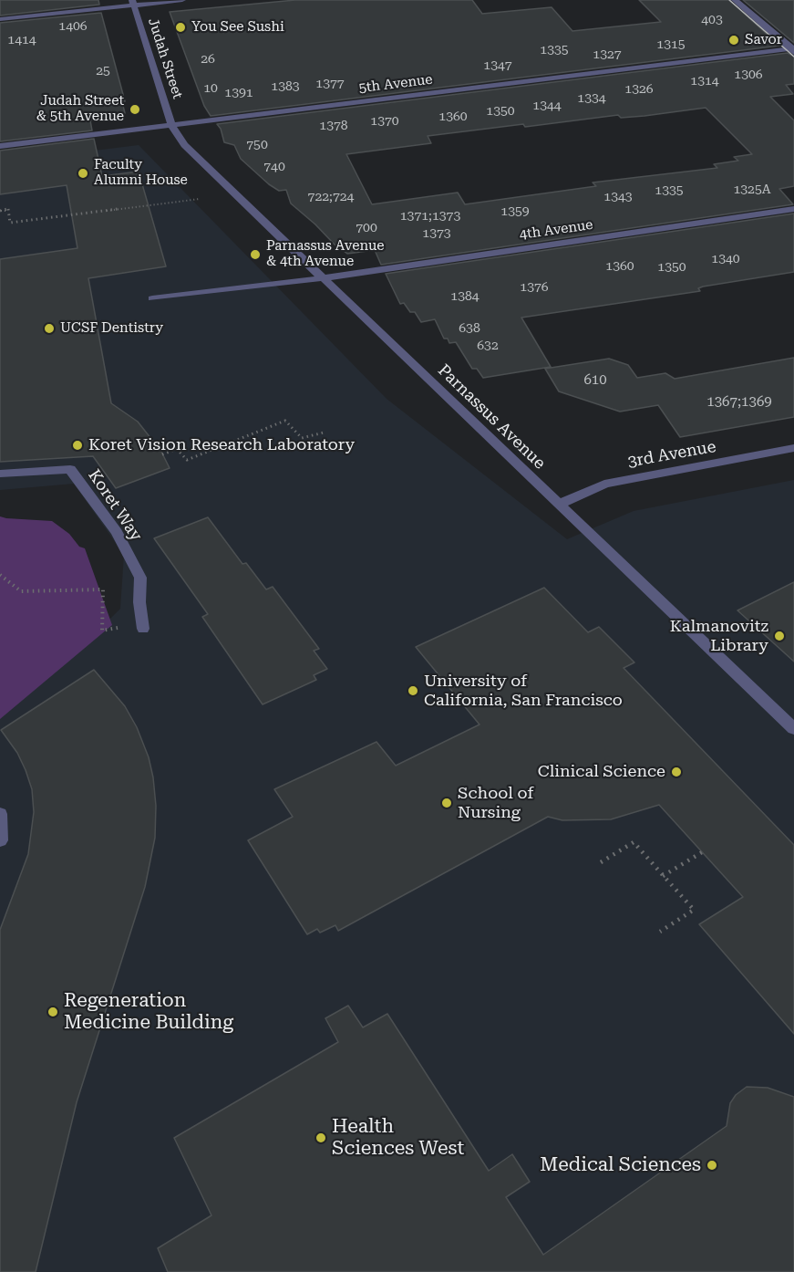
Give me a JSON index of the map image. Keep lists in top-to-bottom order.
{
  "streets": {
    "street": [
      "Judah Street",
      "5th Avenue",
      "4th Avenue",
      "Parnassus Avenue",
      "3rd Avenue",
      "Koret Way"
    ]
  },
  "crossings": [
    ["Judah Street", "5th Avenue"],
    ["Judah Street", "Parnassus Avenue"],
    ["5th Avenue", "Parnassus Avenue"],
    ["4th Avenue", "Parnassus Avenue"],
    ["Parnassus Avenue", "3rd Avenue"]
  ],
  "places": [
    "You See Sushi",
    "Savor",
    "Judah Street & 5th Avenue",
    "Faculty Alumni House",
    "Parnassus Avenue & 4th Avenue",
    "UCSF Dentistry",
    "Koret Vision Research Laboratory",
    "Kalmanovitz Library",
    "University of California, San Francisco",
    "Clinical Science",
    "School of Nursing",
    "Regeneration Medicine Building",
    "Health Sciences West",
    "Medical Sciences"
  ],
  "house_numbers": [
    "403",
    "1406",
    "1414",
    "1315",
    "1335",
    "1327",
    "26",
    "1347",
    "25",
    "1306",
    "1314",
    "1377",
    "1383",
    "10",
    "1326",
    "1391",
    "1334",
    "1344",
    "1350",
    "1360",
    "1370",
    "1378",
    "750",
    "740",
    "1325A",
    "1335",
    "722;724",
    "1343",
    "1359",
    "1371;1373",
    "700",
    "1373",
    "1340",
    "1360",
    "1350",
    "1376",
    "1384",
    "638",
    "632",
    "610",
    "1367;1369"
  ]
}
